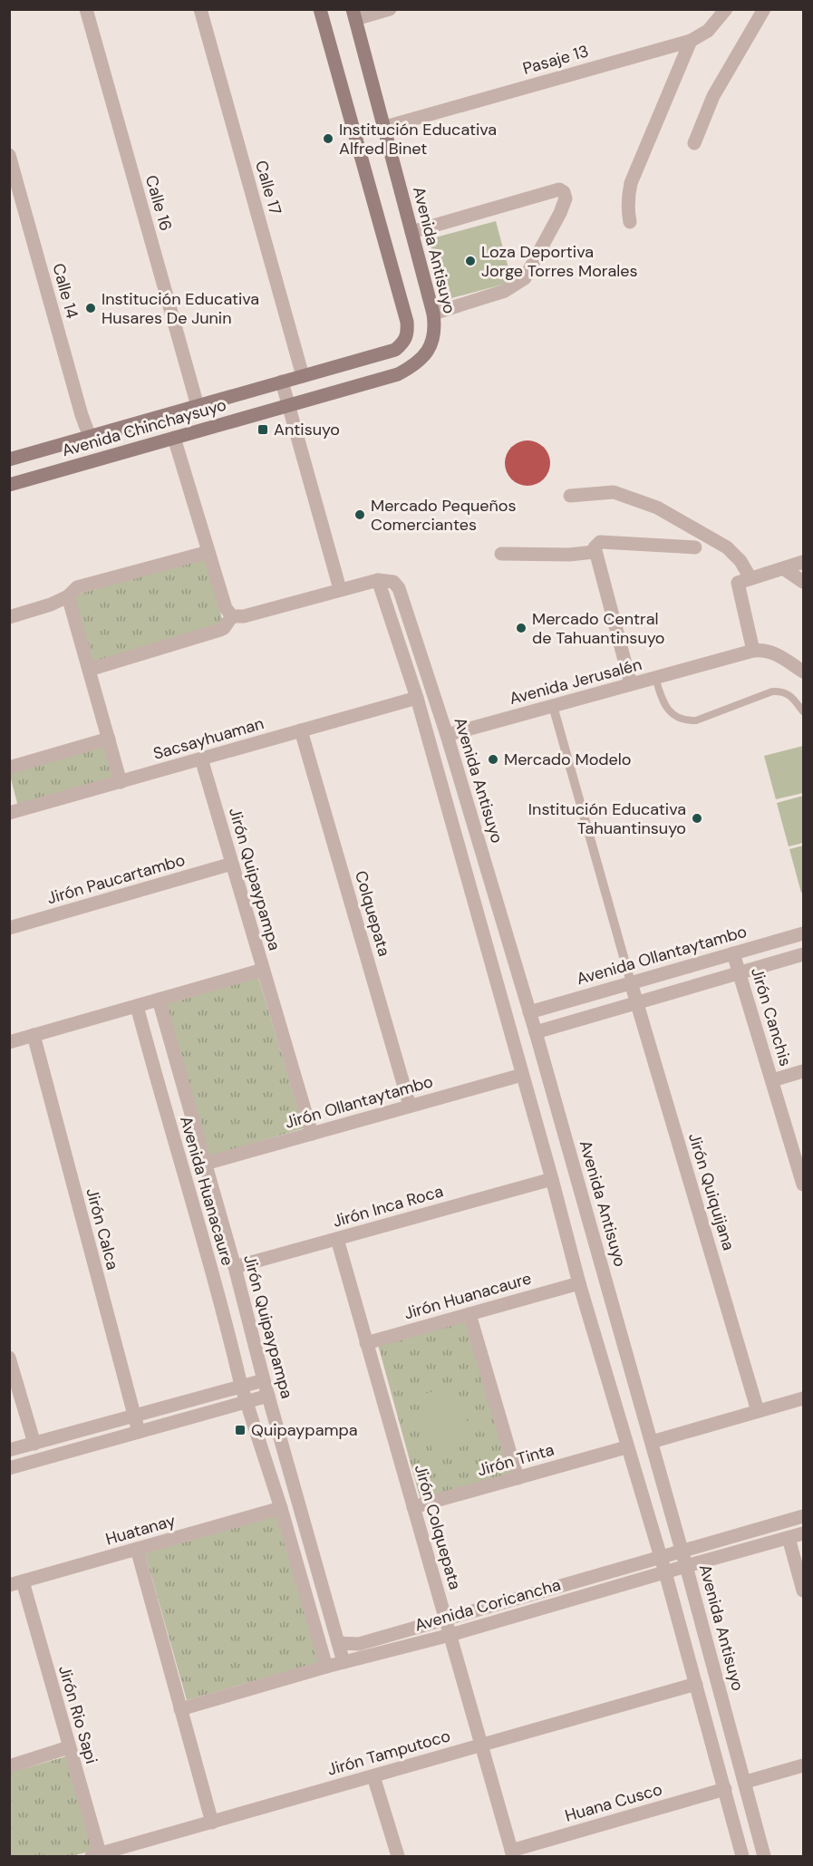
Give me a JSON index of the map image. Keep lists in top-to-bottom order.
{
  "streets": {
    "main road": ["Avenida Antisuyo", "Avenida Chinchaysuyo"],
    "street": [
      "Pasaje 13",
      "Calle 17",
      "Calle 16",
      "Calle 14",
      "Avenida Jerusalén",
      "Sacsayhuaman",
      "Jirón Paucartambo",
      "Jirón Quipaypampa",
      "Colquepata",
      "Avenida Ollantaytambo",
      "Jirón Canchis",
      "Jirón Ollantaytambo",
      "Avenida Huanacaure",
      "Jirón Quiquijana",
      "Jirón Inca Roca",
      "Jirón Calca",
      "Jirón Huanacaure",
      "Jirón Tinta",
      "Jirón Colquepata",
      "Huatanay",
      "Avenida Coricancha",
      "Jirón Rio Sapi",
      "Jirón Tamputoco",
      "Huana Cusco"
    ]
  },
  "crossings": [
    ["Pasaje 13", "Avenida Antisuyo"],
    ["Calle 16", "Avenida Chinchaysuyo"],
    ["Avenida Antisuyo", "Avenida Chinchaysuyo"],
    ["Avenida Antisuyo", "Avenida Jerusalén"],
    ["Avenida Antisuyo", "Avenida Ollantaytambo"],
    ["Avenida Antisuyo", "Avenida Coricancha"],
    ["Calle 14", "Avenida Chinchaysuyo"],
    ["Sacsayhuaman", "Jirón Quipaypampa"],
    ["Sacsayhuaman", "Colquepata"],
    ["Jirón Paucartambo", "Jirón Quipaypampa"],
    ["Jirón Quipaypampa", "Jirón Ollantaytambo"],
    ["Jirón Quipaypampa", "Jirón Inca Roca"],
    ["Jirón Quipaypampa", "Avenida Coricancha"],
    ["Colquepata", "Jirón Ollantaytambo"],
    ["Avenida Ollantaytambo", "Jirón Canchis"],
    ["Avenida Ollantaytambo", "Jirón Quiquijana"],
    ["Jirón Inca Roca", "Jirón Colquepata"],
    ["Jirón Huanacaure", "Jirón Colquepata"],
    ["Jirón Tinta", "Jirón Colquepata"],
    ["Jirón Colquepata", "Avenida Coricancha"],
    ["Jirón Colquepata", "Jirón Tamputoco"],
    ["Jirón Colquepata", "Huana Cusco"],
    ["Huatanay", "Jirón Rio Sapi"],
    ["Jirón Rio Sapi", "Jirón Tamputoco"]
  ],
  "places": {
    "other": [
      "Institución Educativa Alfred Binet",
      "Loza Deportiva Jorge Torres Morales",
      "Institución Educativa Husares De Junin",
      "Mercado Pequeños Comerciantes",
      "Mercado Central de Tahuantinsuyo",
      "Mercado Modelo",
      "Institución Educativa Tahuantinsuyo"
    ],
    "transit": ["Antisuyo", "Quipaypampa"]
  }
}
